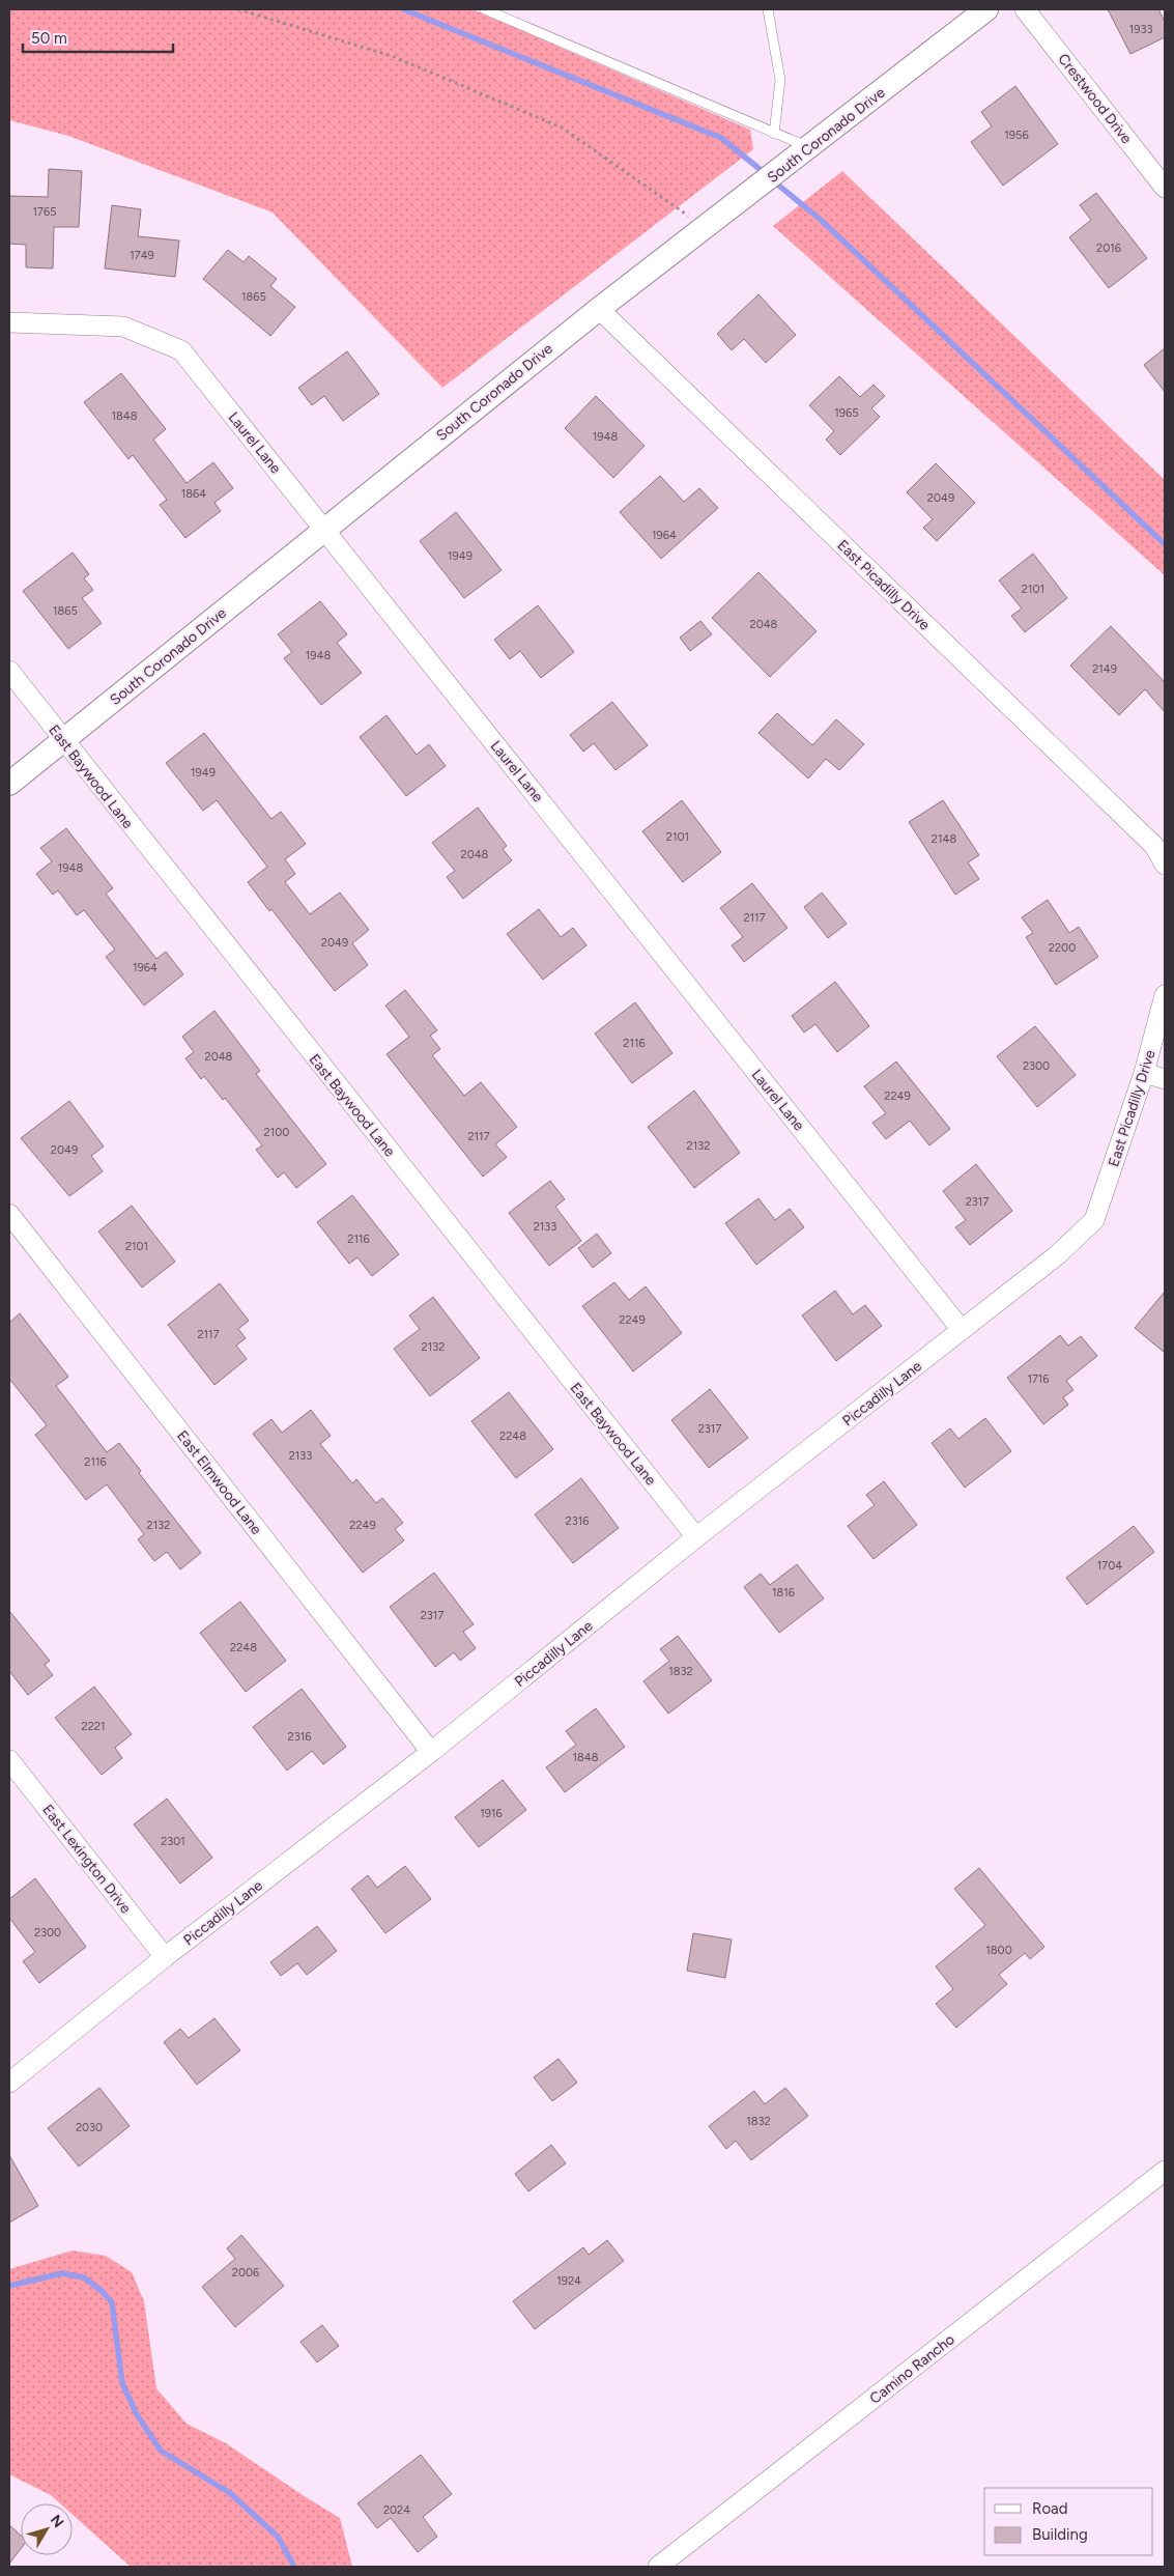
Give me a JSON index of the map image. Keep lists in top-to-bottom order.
{
  "streets": {
    "street": [
      "Crestwood Drive",
      "South Coronado Drive",
      "Laurel Lane",
      "East Picadilly Drive",
      "East Baywood Lane",
      "Piccadilly Lane",
      "East Elmwood Lane",
      "East Lexington Drive",
      "Camino Rancho"
    ]
  },
  "crossings": [
    ["South Coronado Drive", "Laurel Lane"],
    ["South Coronado Drive", "East Picadilly Drive"],
    ["South Coronado Drive", "East Baywood Lane"],
    ["Laurel Lane", "Piccadilly Lane"],
    ["East Picadilly Drive", "Piccadilly Lane"],
    ["East Baywood Lane", "Piccadilly Lane"],
    ["Piccadilly Lane", "East Elmwood Lane"],
    ["Piccadilly Lane", "East Lexington Drive"]
  ],
  "house_numbers": [
    "1933",
    "1956",
    "1765",
    "2016",
    "1749",
    "1865",
    "1965",
    "1848",
    "1948",
    "1864",
    "2049",
    "1964",
    "1949",
    "2101",
    "1865",
    "2048",
    "1948",
    "2149",
    "1949",
    "2101",
    "2148",
    "2048",
    "1948",
    "2117",
    "2049",
    "2200",
    "1964",
    "2116",
    "2048",
    "2300",
    "2249",
    "2100",
    "2117",
    "2132",
    "2049",
    "2317",
    "2133",
    "2116",
    "2101",
    "2249",
    "2117",
    "2132",
    "1716",
    "2317",
    "2248",
    "2133",
    "2116",
    "2316",
    "2132",
    "2249",
    "1704",
    "1816",
    "2317",
    "2248",
    "1832",
    "2221",
    "2316",
    "1848",
    "1916",
    "2301",
    "2300",
    "1800",
    "1832",
    "2030",
    "2006",
    "1924",
    "2024"
  ],
  "legend": ["Road", "Building"],
  "scale_bar": "50 m",
  "north": "top right"
}
